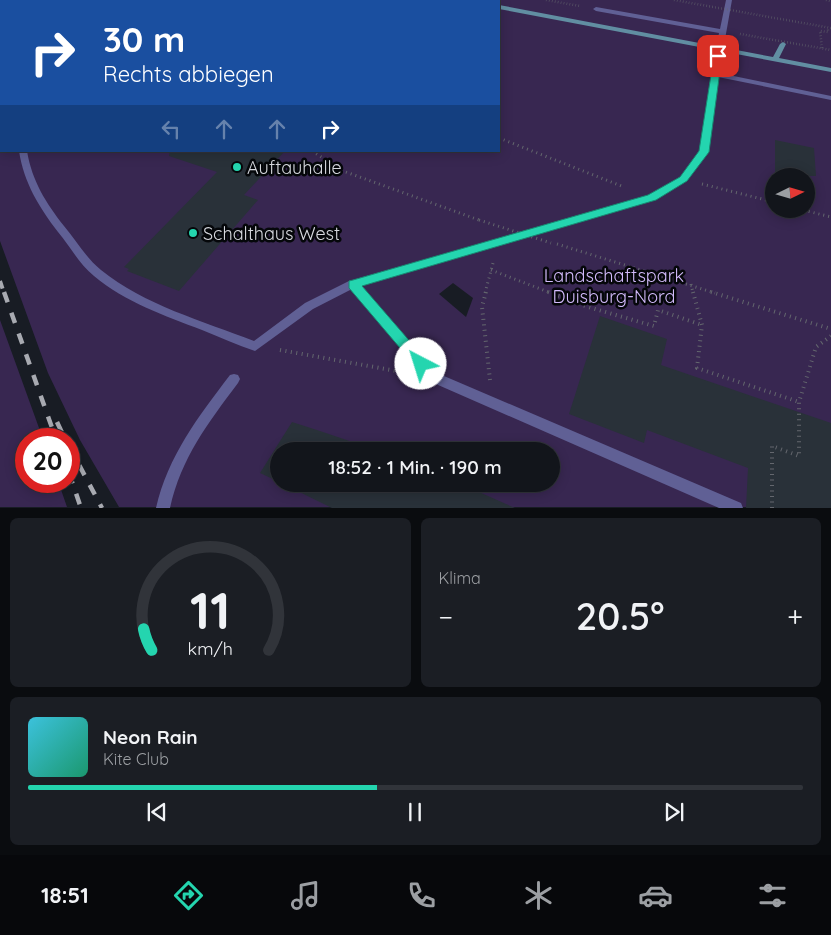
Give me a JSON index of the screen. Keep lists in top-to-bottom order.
{
  "parks": ["Landschaftspark Duisburg-Nord"],
  "places": ["Auftauhalle", "Schalthaus West"],
  "north": "right",
  "page": {
    "turn": ["30 m", "Rechts abbiegen"],
    "limit": "20",
    "trip": "18:52 · 1 Min. · 190 m",
    "tile": "Klima",
    "heat": ["−", "20.5°", "+"],
    "song": ["Neon Rain", "Kite Club"],
    "tabs": "18:51",
    "gauge": ["11", "km/h"]
  }
}
